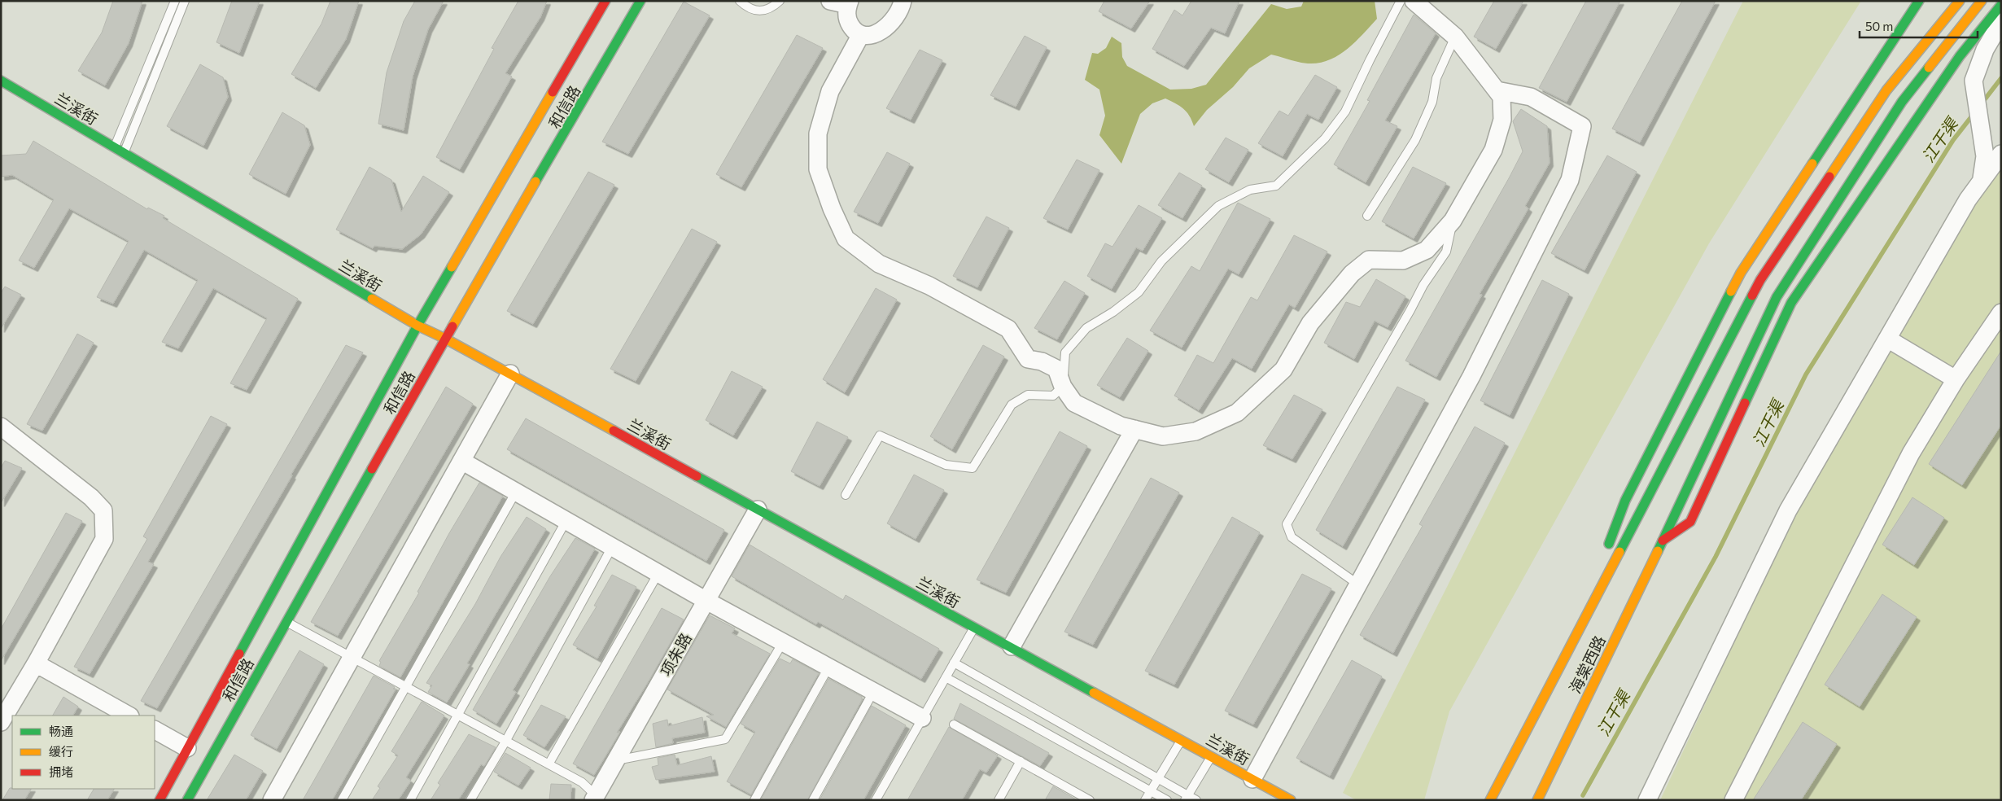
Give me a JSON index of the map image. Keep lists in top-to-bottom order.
{
  "streets": {
    "street": [
      "和信路",
      "兰溪街",
      "项朱路",
      "海棠西路"
    ]
  },
  "crossings": [
    ["和信路", "兰溪街"],
    ["兰溪街", "项朱路"]
  ],
  "water": ["江干渠"],
  "legend": ["畅通", "缓行", "拥堵"],
  "scale_bar": "50 m"
}
